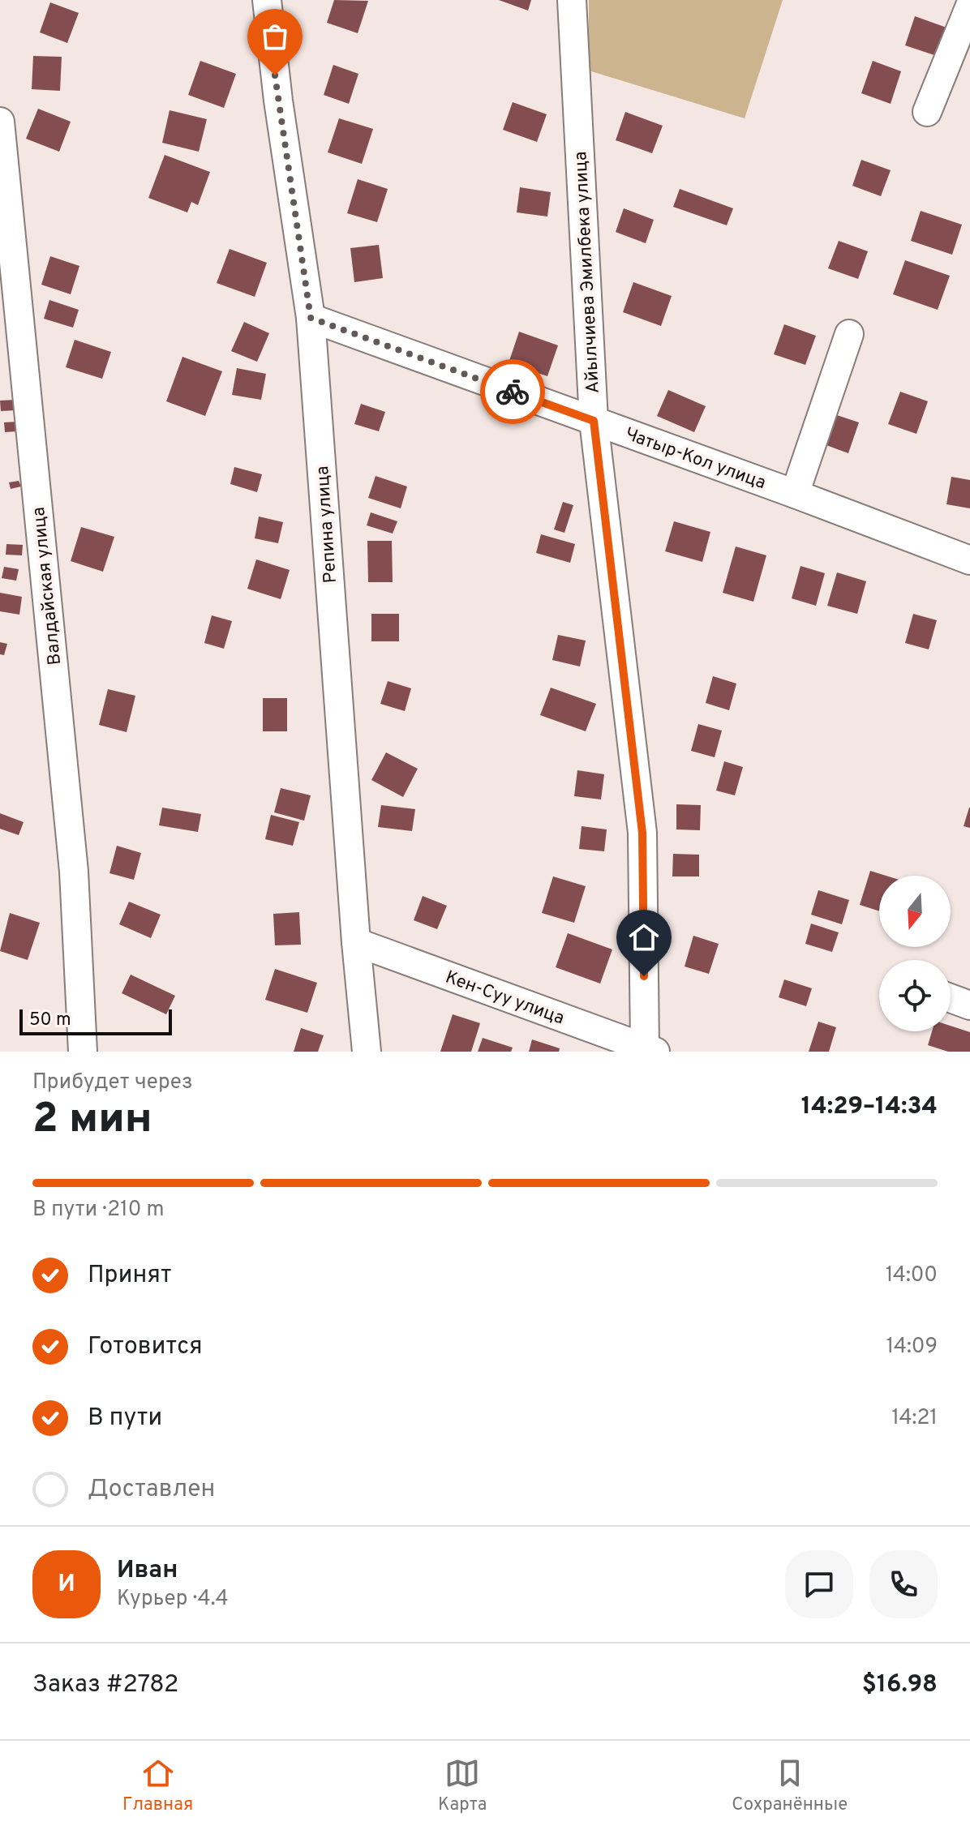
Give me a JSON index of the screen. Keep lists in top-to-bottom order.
{
  "streets": {
    "street": [
      "Айылчиева Эмилбека улица",
      "Чатыр-Кол улица",
      "Репина улица",
      "Валдайская улица",
      "Кен-Суу улица"
    ]
  },
  "crossings": [
    ["Айылчиева Эмилбека улица", "Чатыр-Кол улица"],
    ["Айылчиева Эмилбека улица", "Кен-Суу улица"],
    ["Чатыр-Кол улица", "Репина улица"],
    ["Репина улица", "Кен-Суу улица"]
  ],
  "scale_bar": "50 m",
  "north": "bottom",
  "page": {
    "scale": "50 m",
    "heading": ["2 мин", "Прибудет через", "14:29–14:34"],
    "panel": [
      "Иван",
      "Курьер · 4.4",
      "Заказ #2782",
      "$16.98"
    ],
    "bar": "В пути · 210 m",
    "list": [
      ["Принят", "14:00"],
      ["Готовится", "14:09"],
      ["В пути", "14:21"],
      "Доставлен"
    ],
    "round": "И",
    "tabs": ["Главная", "Карта", "Сохранённые"]
  }
}
